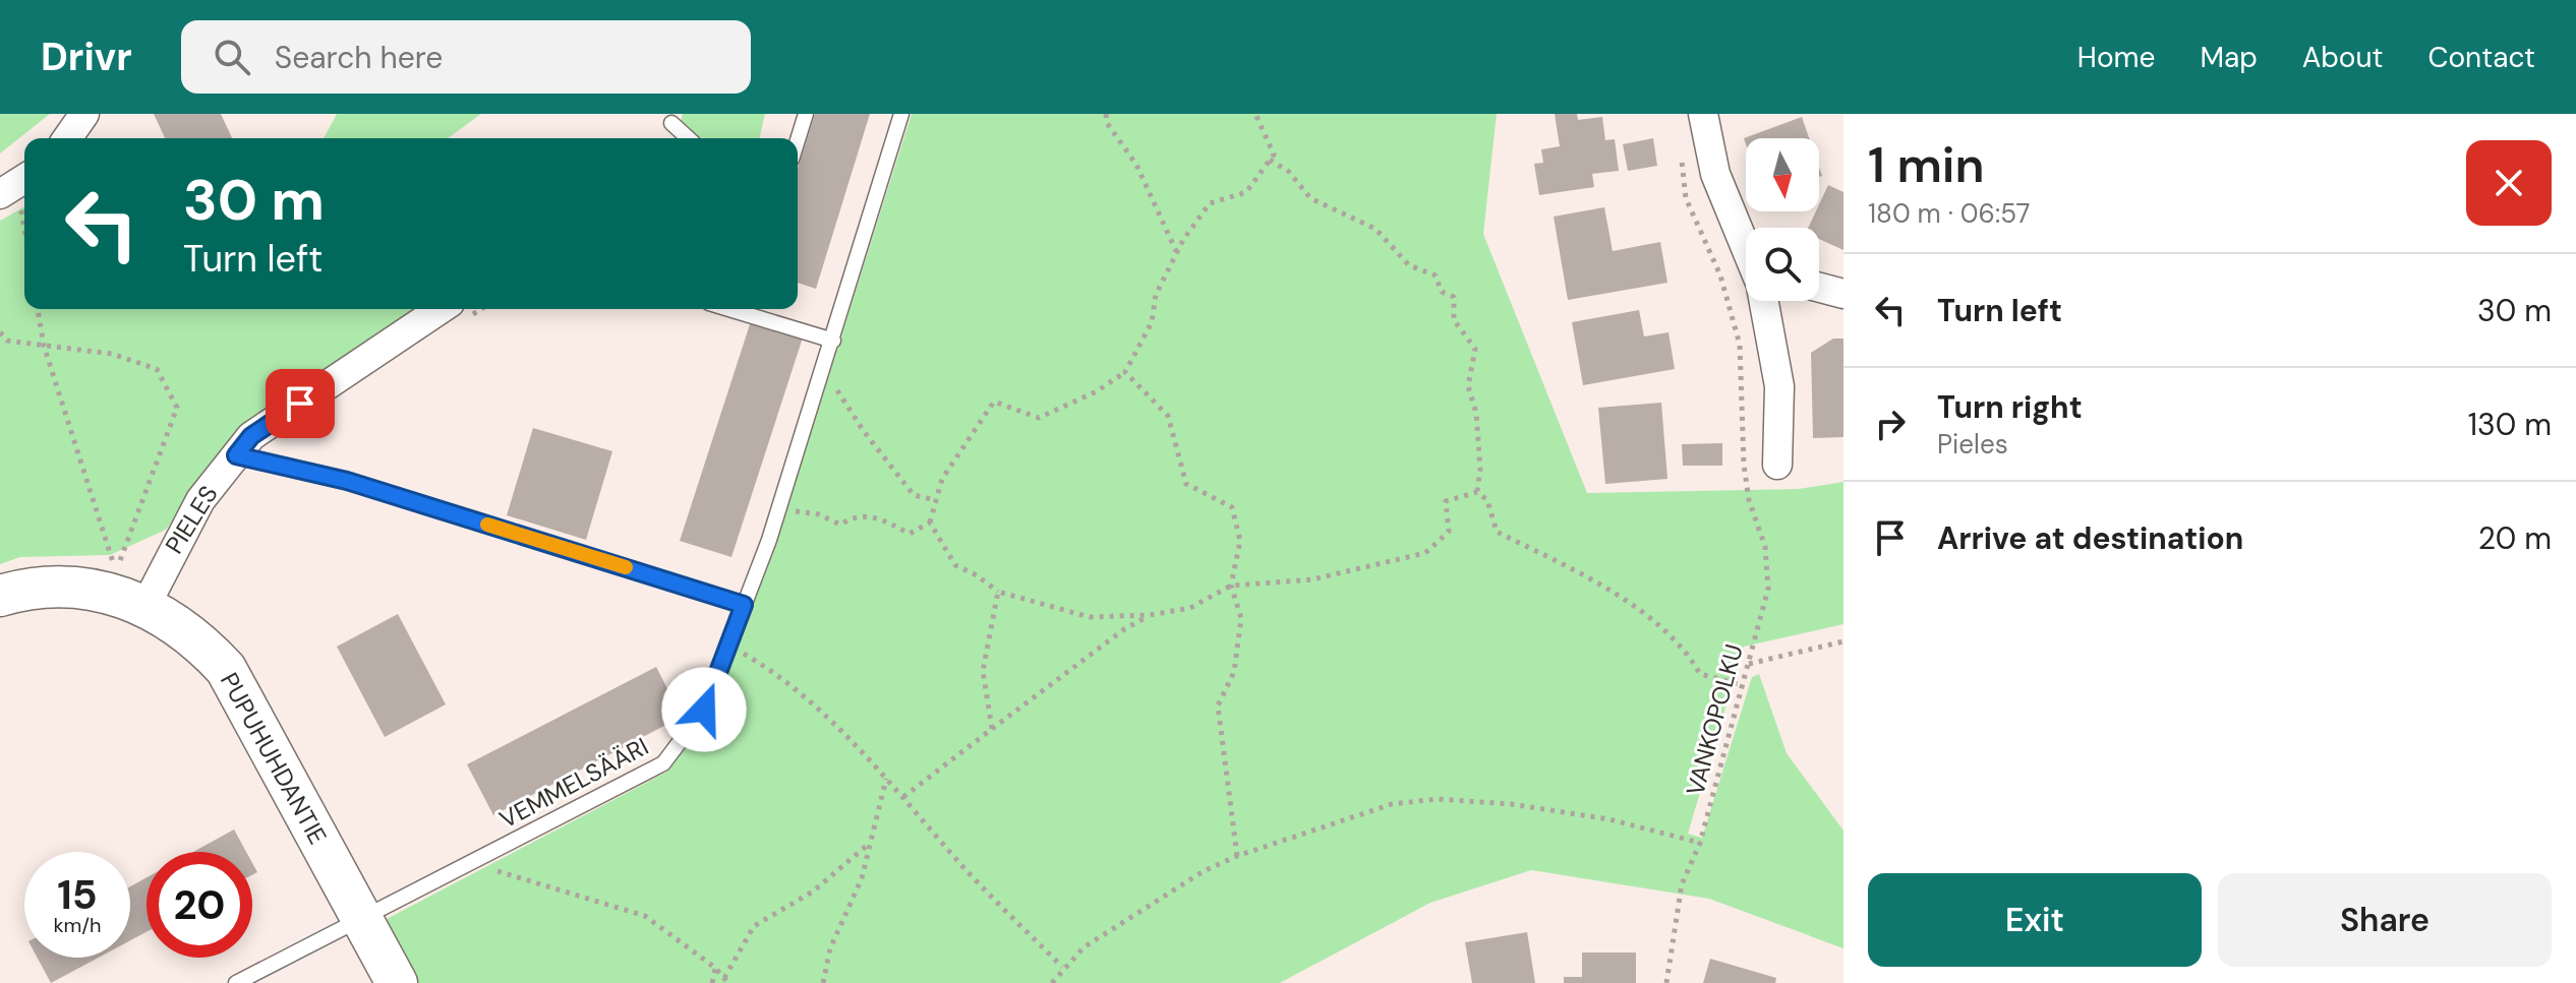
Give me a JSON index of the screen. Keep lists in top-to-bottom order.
{
  "streets": {
    "street": ["PIELES", "PUPUHUHDANTIE"],
    "lane": ["VEMMELSÄÄRI"],
    "path": ["VANKOPOLKU"]
  },
  "crossings": [
    ["PIELES", "PUPUHUHDANTIE"],
    ["PUPUHUHDANTIE", "VEMMELSÄÄRI"]
  ],
  "north": "bottom",
  "page": {
    "header": "Drivr",
    "search": "Search here",
    "nav": [
      "Home",
      "Map",
      "About",
      "Contact"
    ],
    "heading": ["1 min", "180 m · 06:57"],
    "turn": ["30 m", "Turn left"],
    "list": [
      {
        "name": "Turn left",
        "value": "30 m"
      },
      {
        "name": "Turn right",
        "note": "Pieles",
        "value": "130 m"
      },
      {
        "name": "Arrive at destination",
        "value": "20 m"
      }
    ],
    "speed": "15 km/h",
    "limit": "20",
    "buttons": ["Exit", "Share"]
  }
}
